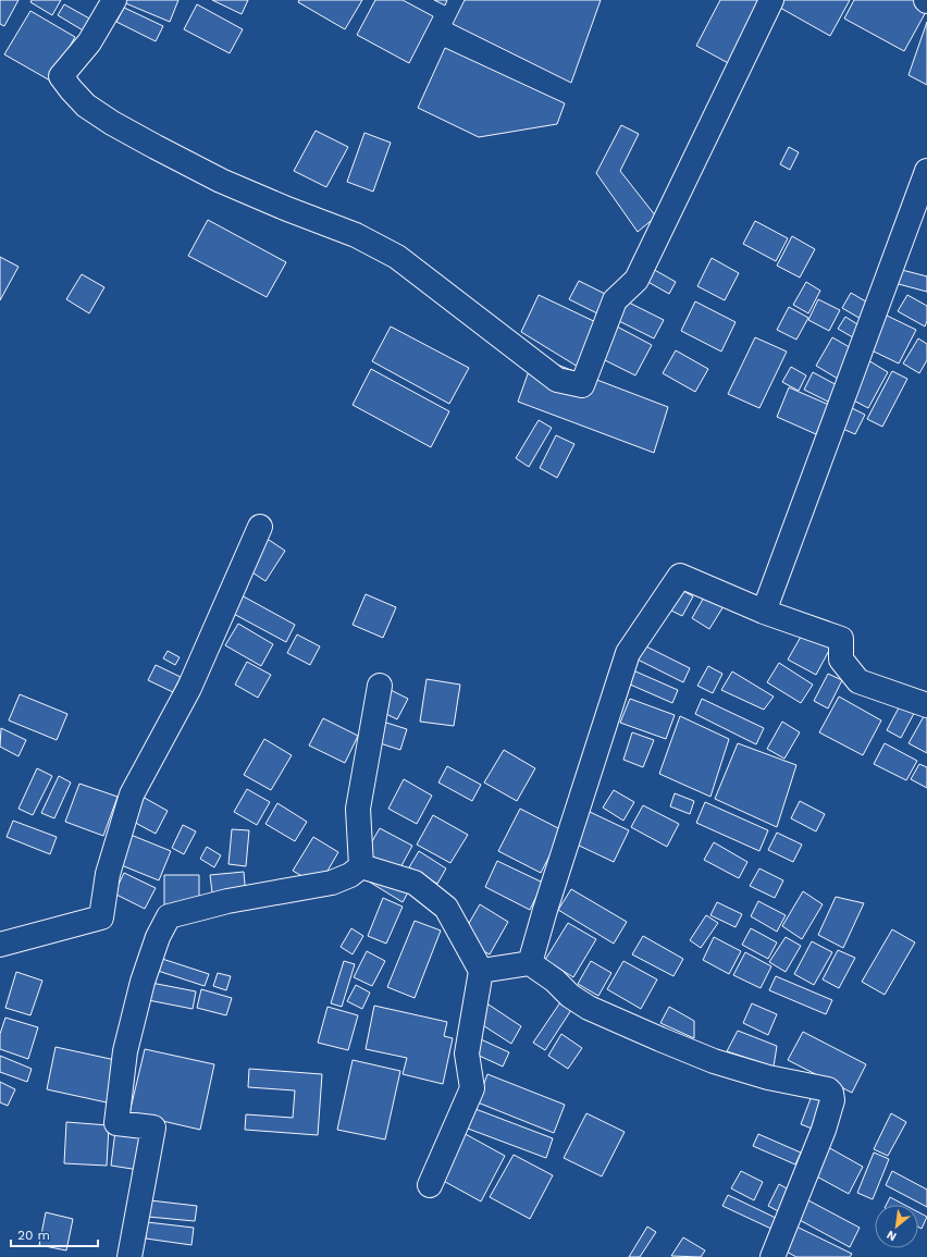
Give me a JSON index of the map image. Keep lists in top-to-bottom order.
{
  "scale_bar": "20 m",
  "north": "bottom left"
}
